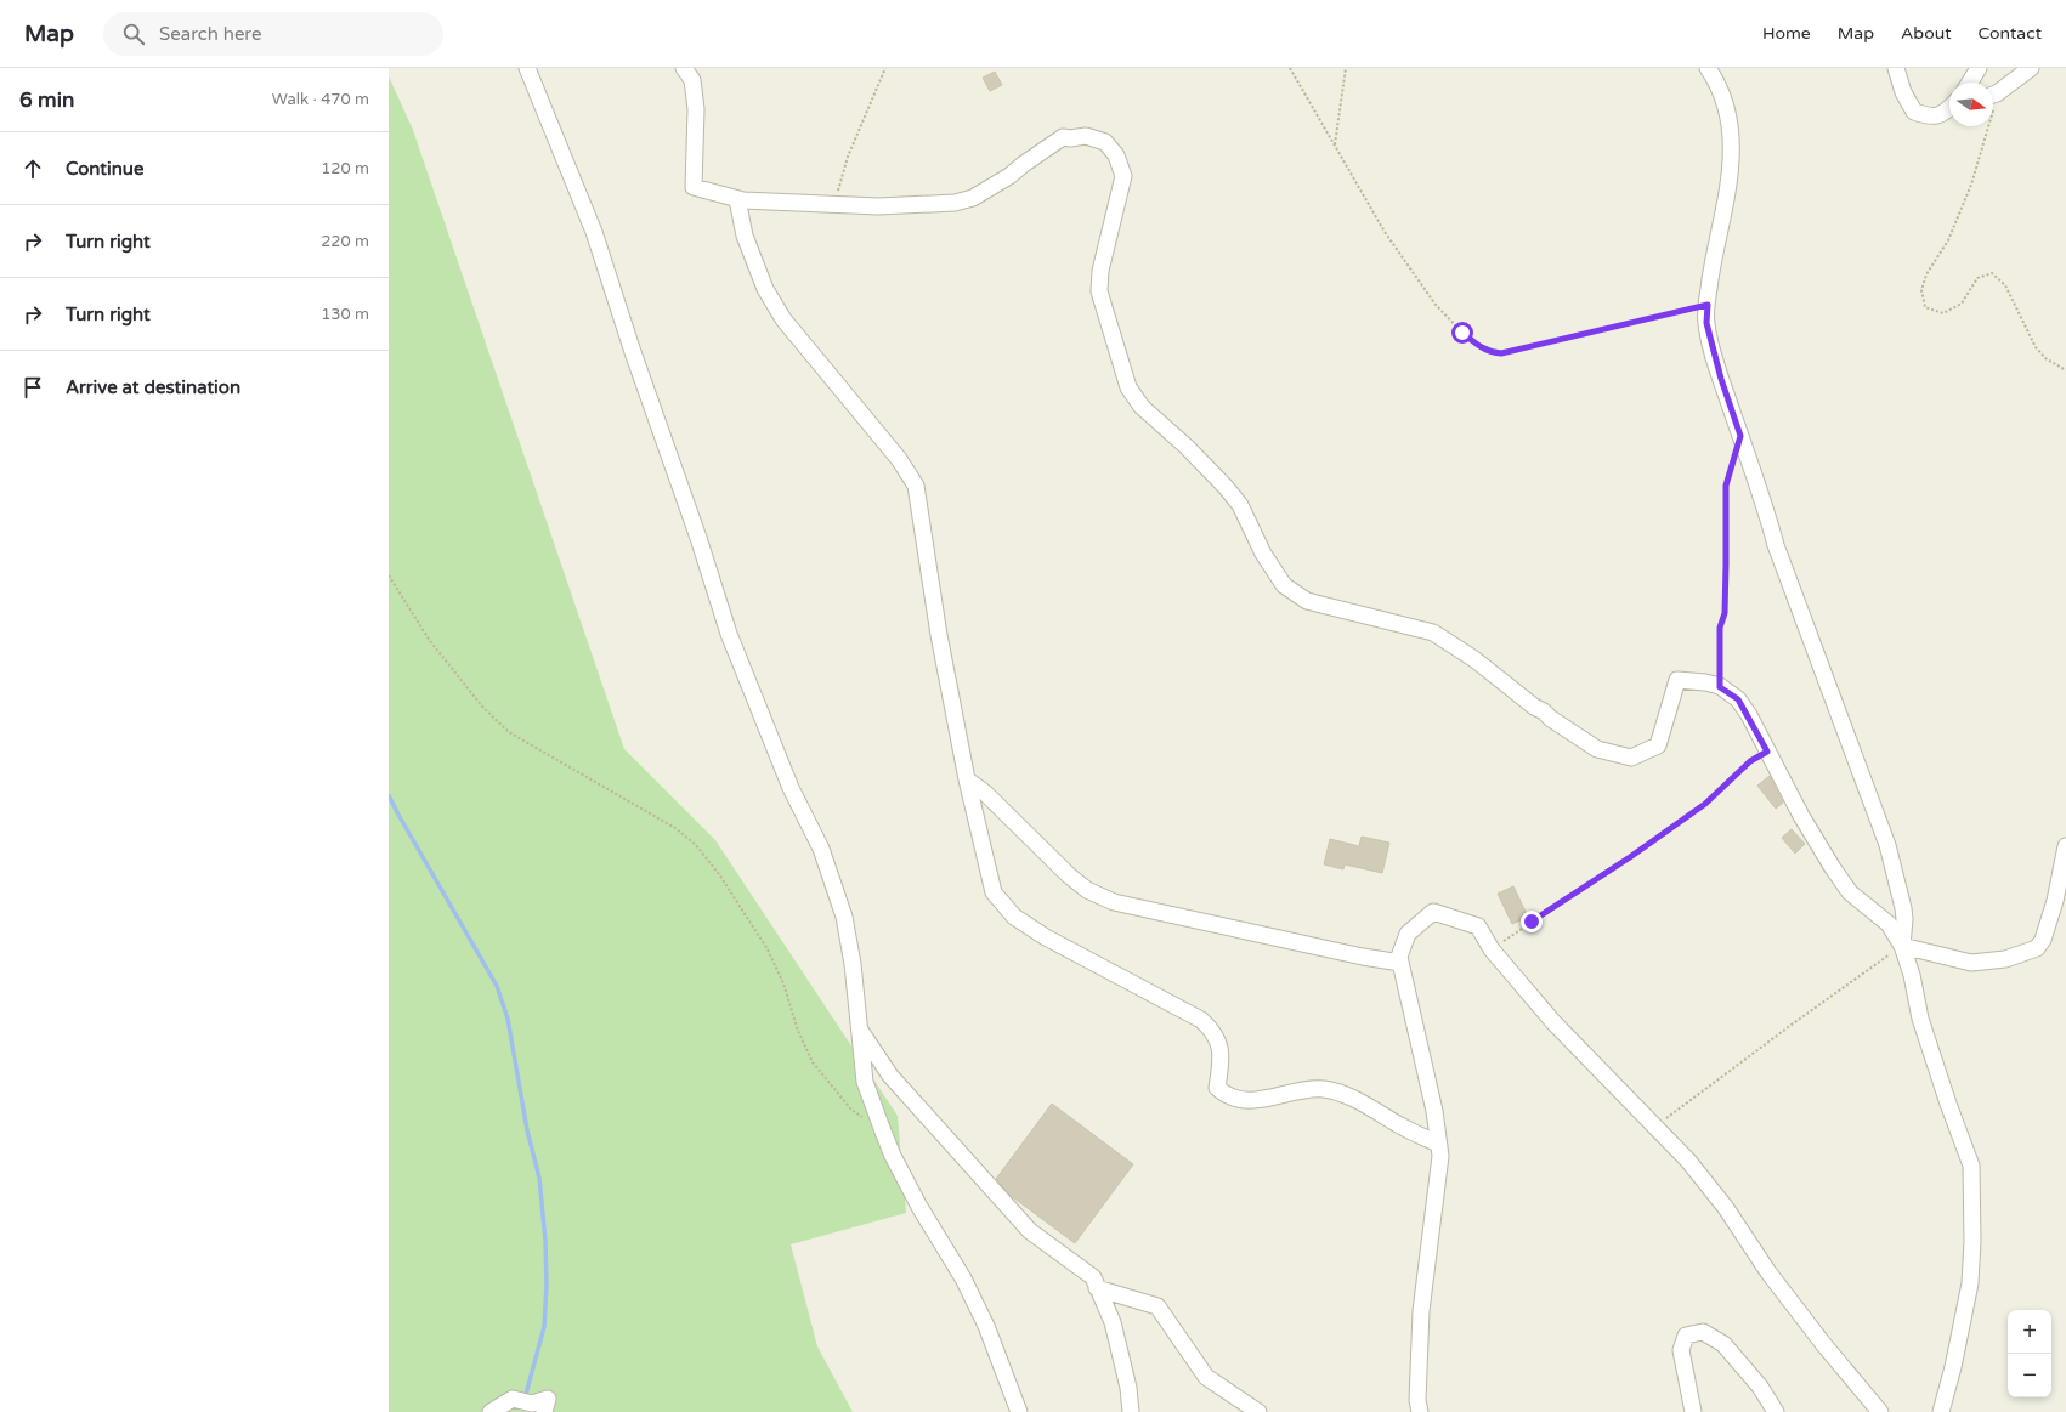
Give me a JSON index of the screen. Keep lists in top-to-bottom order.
{
  "north": "right",
  "page": {
    "header": "Map",
    "search": "Search here",
    "nav": [
      "Home",
      "Map",
      "About",
      "Contact"
    ],
    "heading": ["6 min", "Walk · 470 m"],
    "list": [
      ["Continue", "120 m"],
      ["Turn right", "220 m"],
      ["Turn right", "130 m"],
      "Arrive at destination"
    ],
    "map_buttons": ["+", "−"]
  }
}
